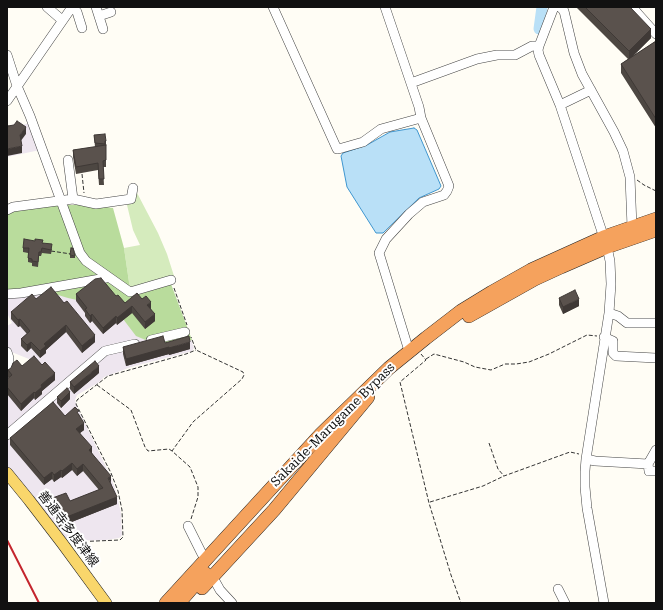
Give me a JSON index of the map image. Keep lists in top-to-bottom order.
{
  "streets": {
    "highway": ["Sakaide-Marugame Bypass"],
    "main road": ["善通寺多度津線"]
  }
}
